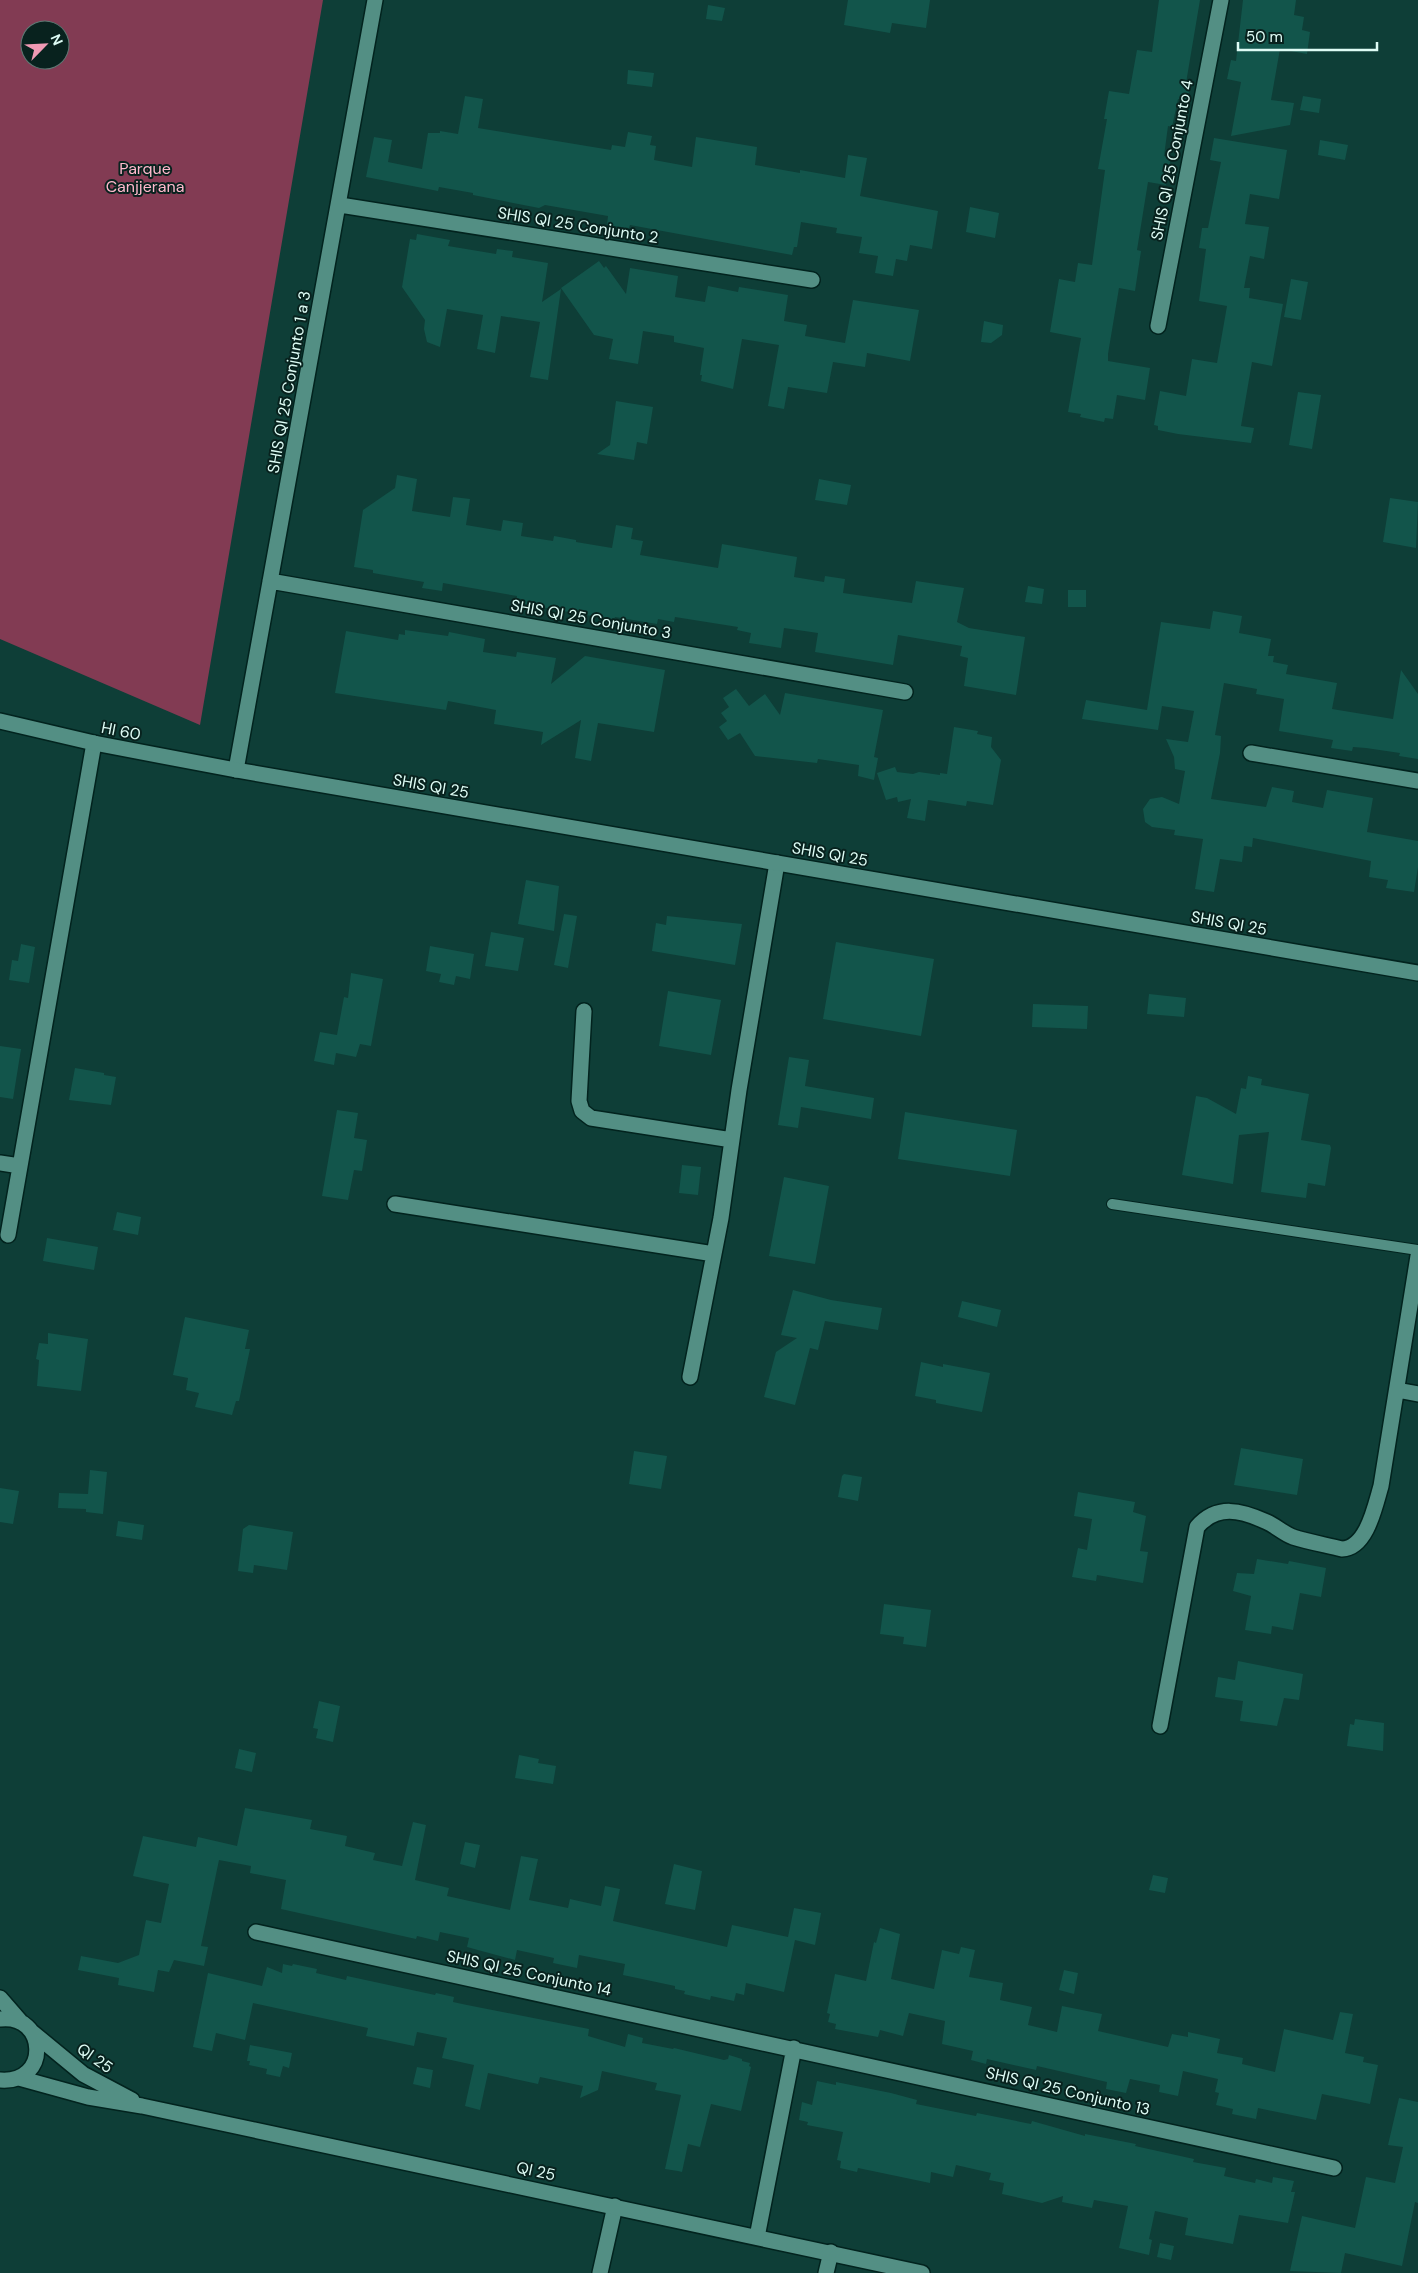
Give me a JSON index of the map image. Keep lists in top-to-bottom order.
{
  "streets": {
    "street": [
      "SHIS QI 25 Conjunto 4",
      "SHIS QI 25 Conjunto 2",
      "SHIS QI 25 Conjunto 1 a 3",
      "SHIS QI 25 Conjunto 3",
      "HI 60",
      "SHIS QI 25",
      "SHIS QI 25 Conjunto 14",
      "QI 25",
      "SHIS QI 25 Conjunto 13"
    ]
  },
  "crossings": [
    ["SHIS QI 25 Conjunto 2", "SHIS QI 25 Conjunto 1 a 3"],
    ["SHIS QI 25 Conjunto 1 a 3", "SHIS QI 25 Conjunto 3"],
    ["SHIS QI 25 Conjunto 1 a 3", "HI 60"],
    ["SHIS QI 25 Conjunto 1 a 3", "SHIS QI 25"],
    ["HI 60", "SHIS QI 25"],
    ["SHIS QI 25 Conjunto 14", "SHIS QI 25 Conjunto 13"]
  ],
  "parks": ["Parque Canjjerana"],
  "scale_bar": "50 m",
  "north": "top right"
}
